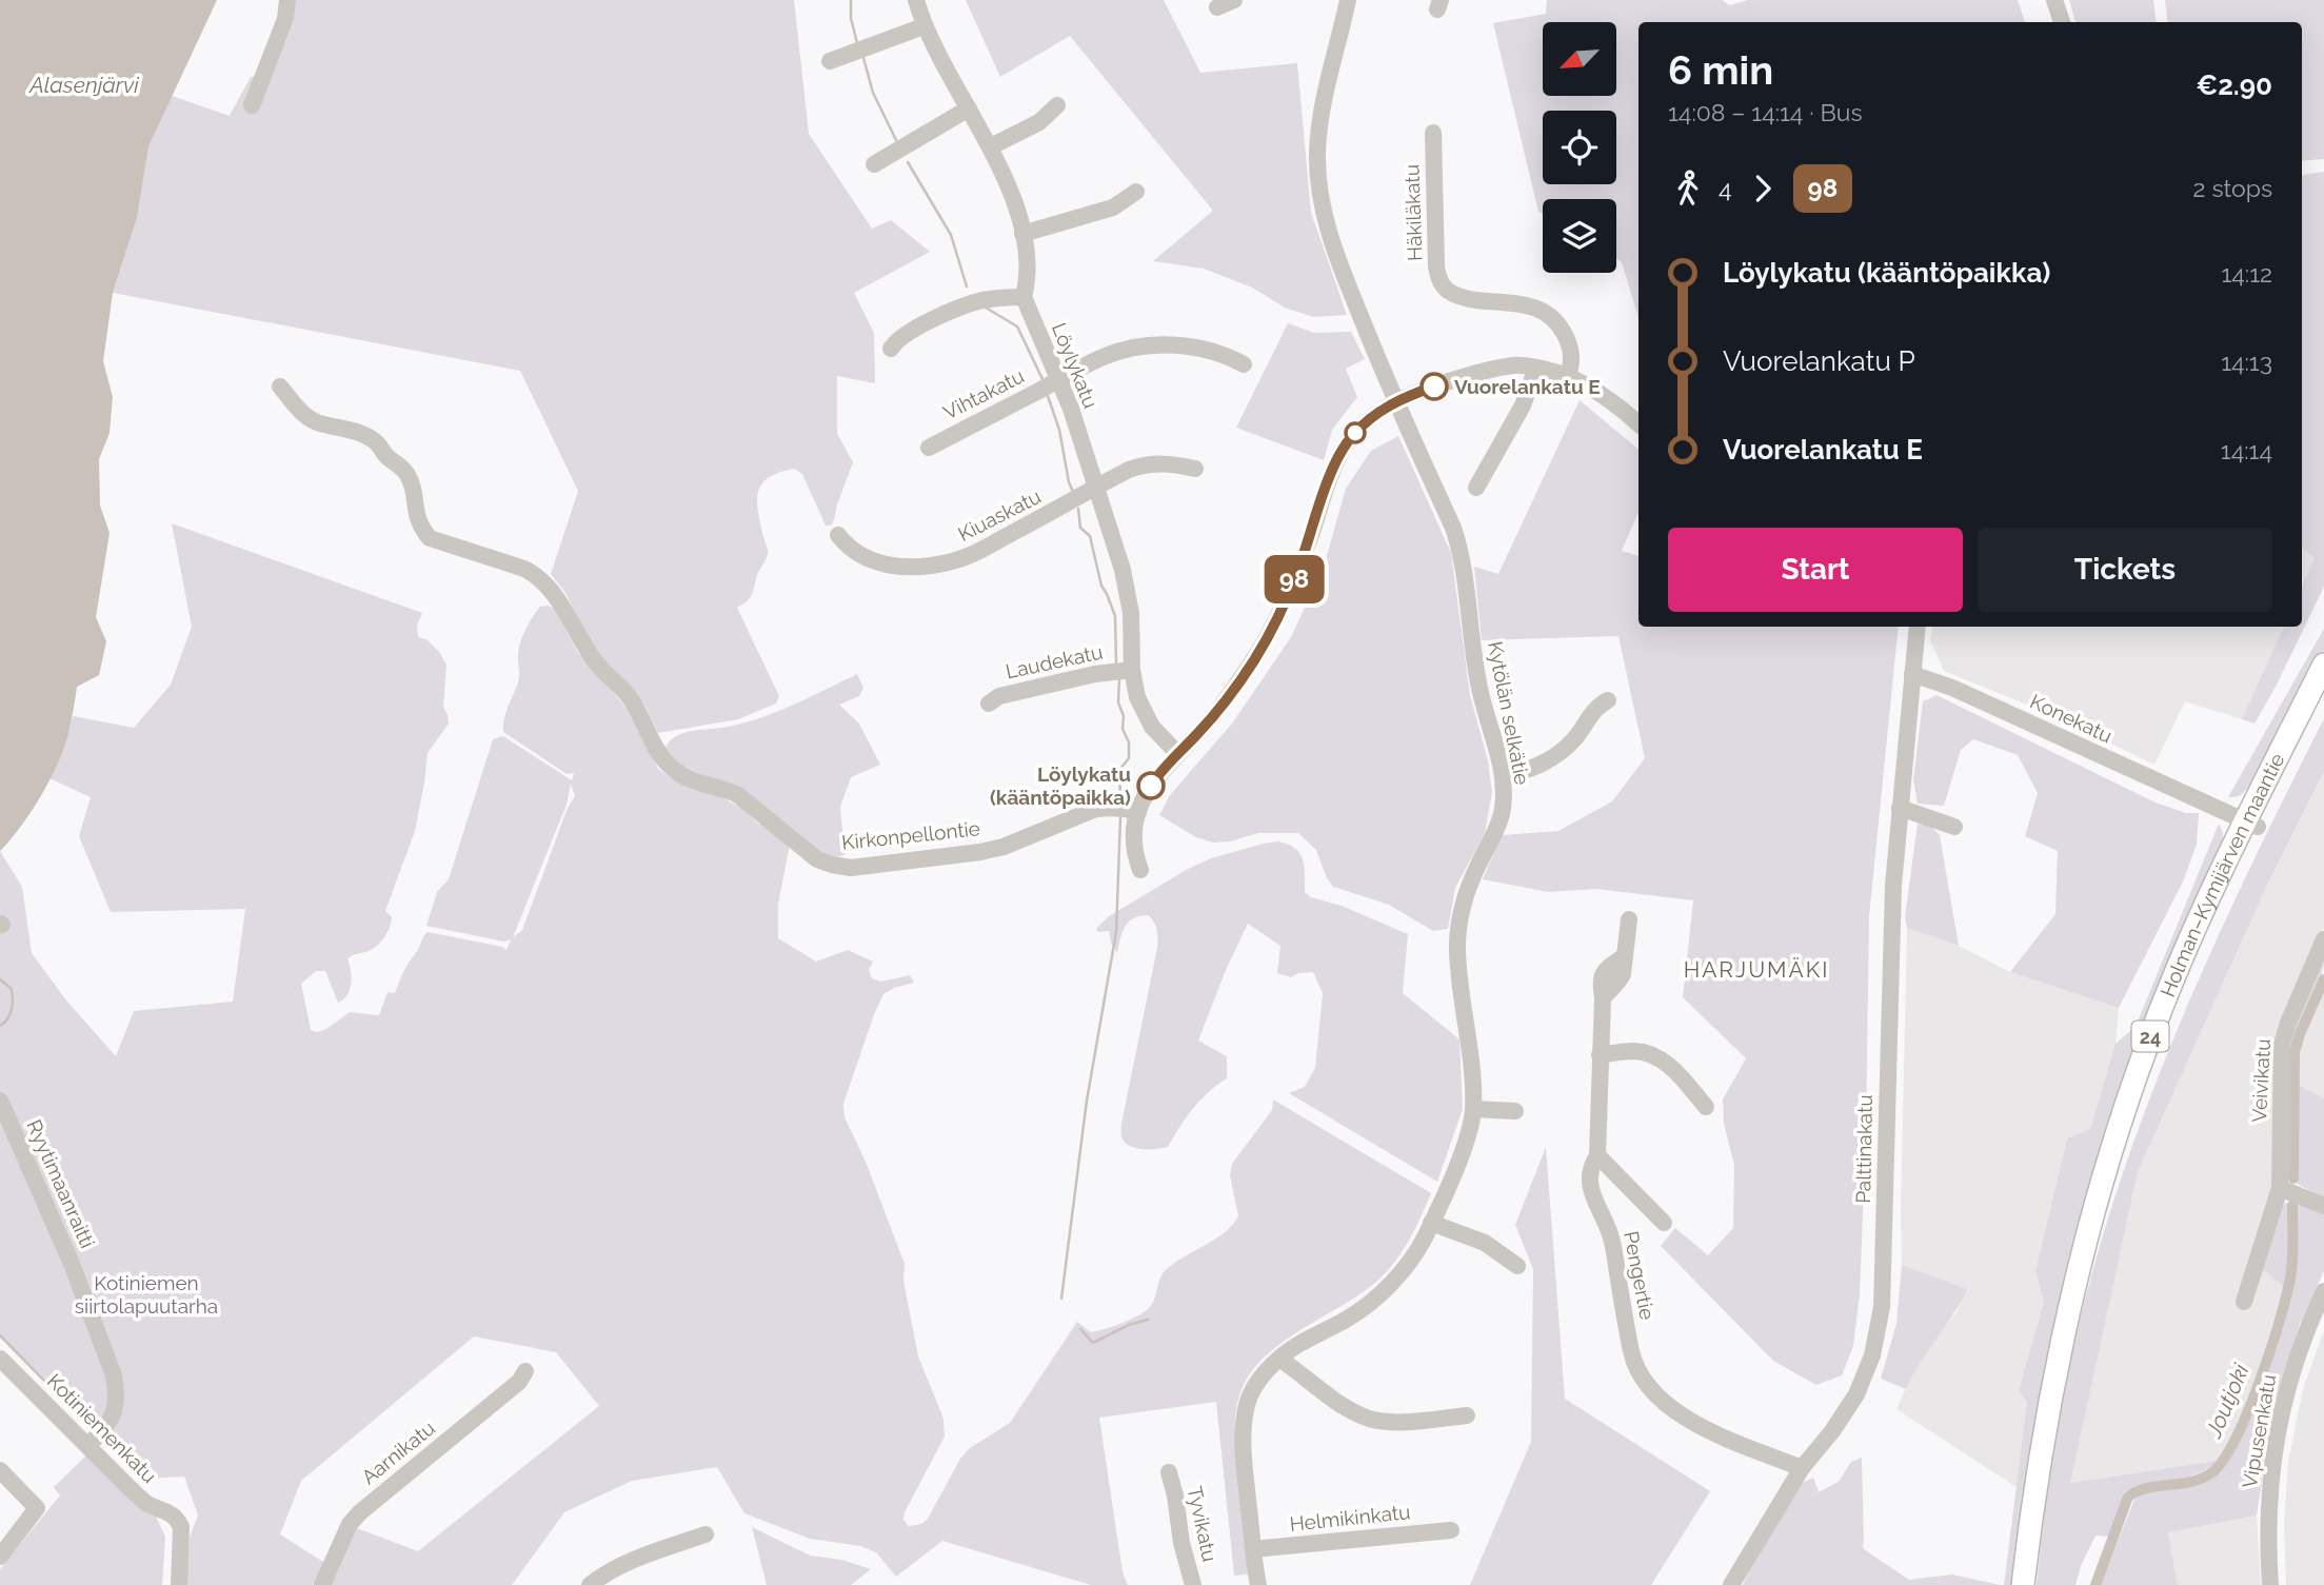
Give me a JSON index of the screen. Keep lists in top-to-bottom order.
{
  "streets": {
    "highway": ["Holman–Kymijärven maantie", "24"],
    "street": [
      "Häkiläkatu",
      "Löylykatu",
      "Vihtakatu",
      "Kiuaskatu",
      "Laudekatu",
      "Kytölän selkätie",
      "Konekatu",
      "Kirkonpellontie",
      "Veivikatu",
      "Palttinakatu",
      "Ryytimaanraitti",
      "Pengertie",
      "Kotiniemenkatu",
      "Vipusenkatu",
      "Aarnikatu",
      "Helmikinkatu",
      "Tyvikatu"
    ]
  },
  "crossings": [
    ["Löylykatu", "Vihtakatu"],
    ["Löylykatu", "Kiuaskatu"],
    ["Löylykatu", "Laudekatu"],
    ["Kytölän selkätie", "Helmikinkatu"],
    ["Konekatu", "Holman–Kymijärven maantie"],
    ["Konekatu", "Palttinakatu"],
    ["Palttinakatu", "Pengertie"],
    ["Ryytimaanraitti", "Kotiniemenkatu"]
  ],
  "districts": ["HARJUMÄKI"],
  "water": ["Alasenjärvi", "Joutjoki"],
  "parks": ["Kotiniemen siirtolapuutarha"],
  "places": ["Vuorelankatu E", "Löylykatu (kääntöpaikka)"],
  "lines": ["bus line 98"],
  "north": "bottom left",
  "page": {
    "on_map": "98",
    "heading": ["6 min", "14:08 – 14:14 · Bus", "€2.90"],
    "legs": ["4", "98", "2 stops"],
    "list": [
      {
        "name": "Löylykatu (kääntöpaikka)",
        "value": "14:12"
      },
      {
        "name": "Vuorelankatu P",
        "value": "14:13"
      },
      {
        "name": "Vuorelankatu E",
        "value": "14:14"
      }
    ],
    "buttons": ["Start", "Tickets"]
  }
}
